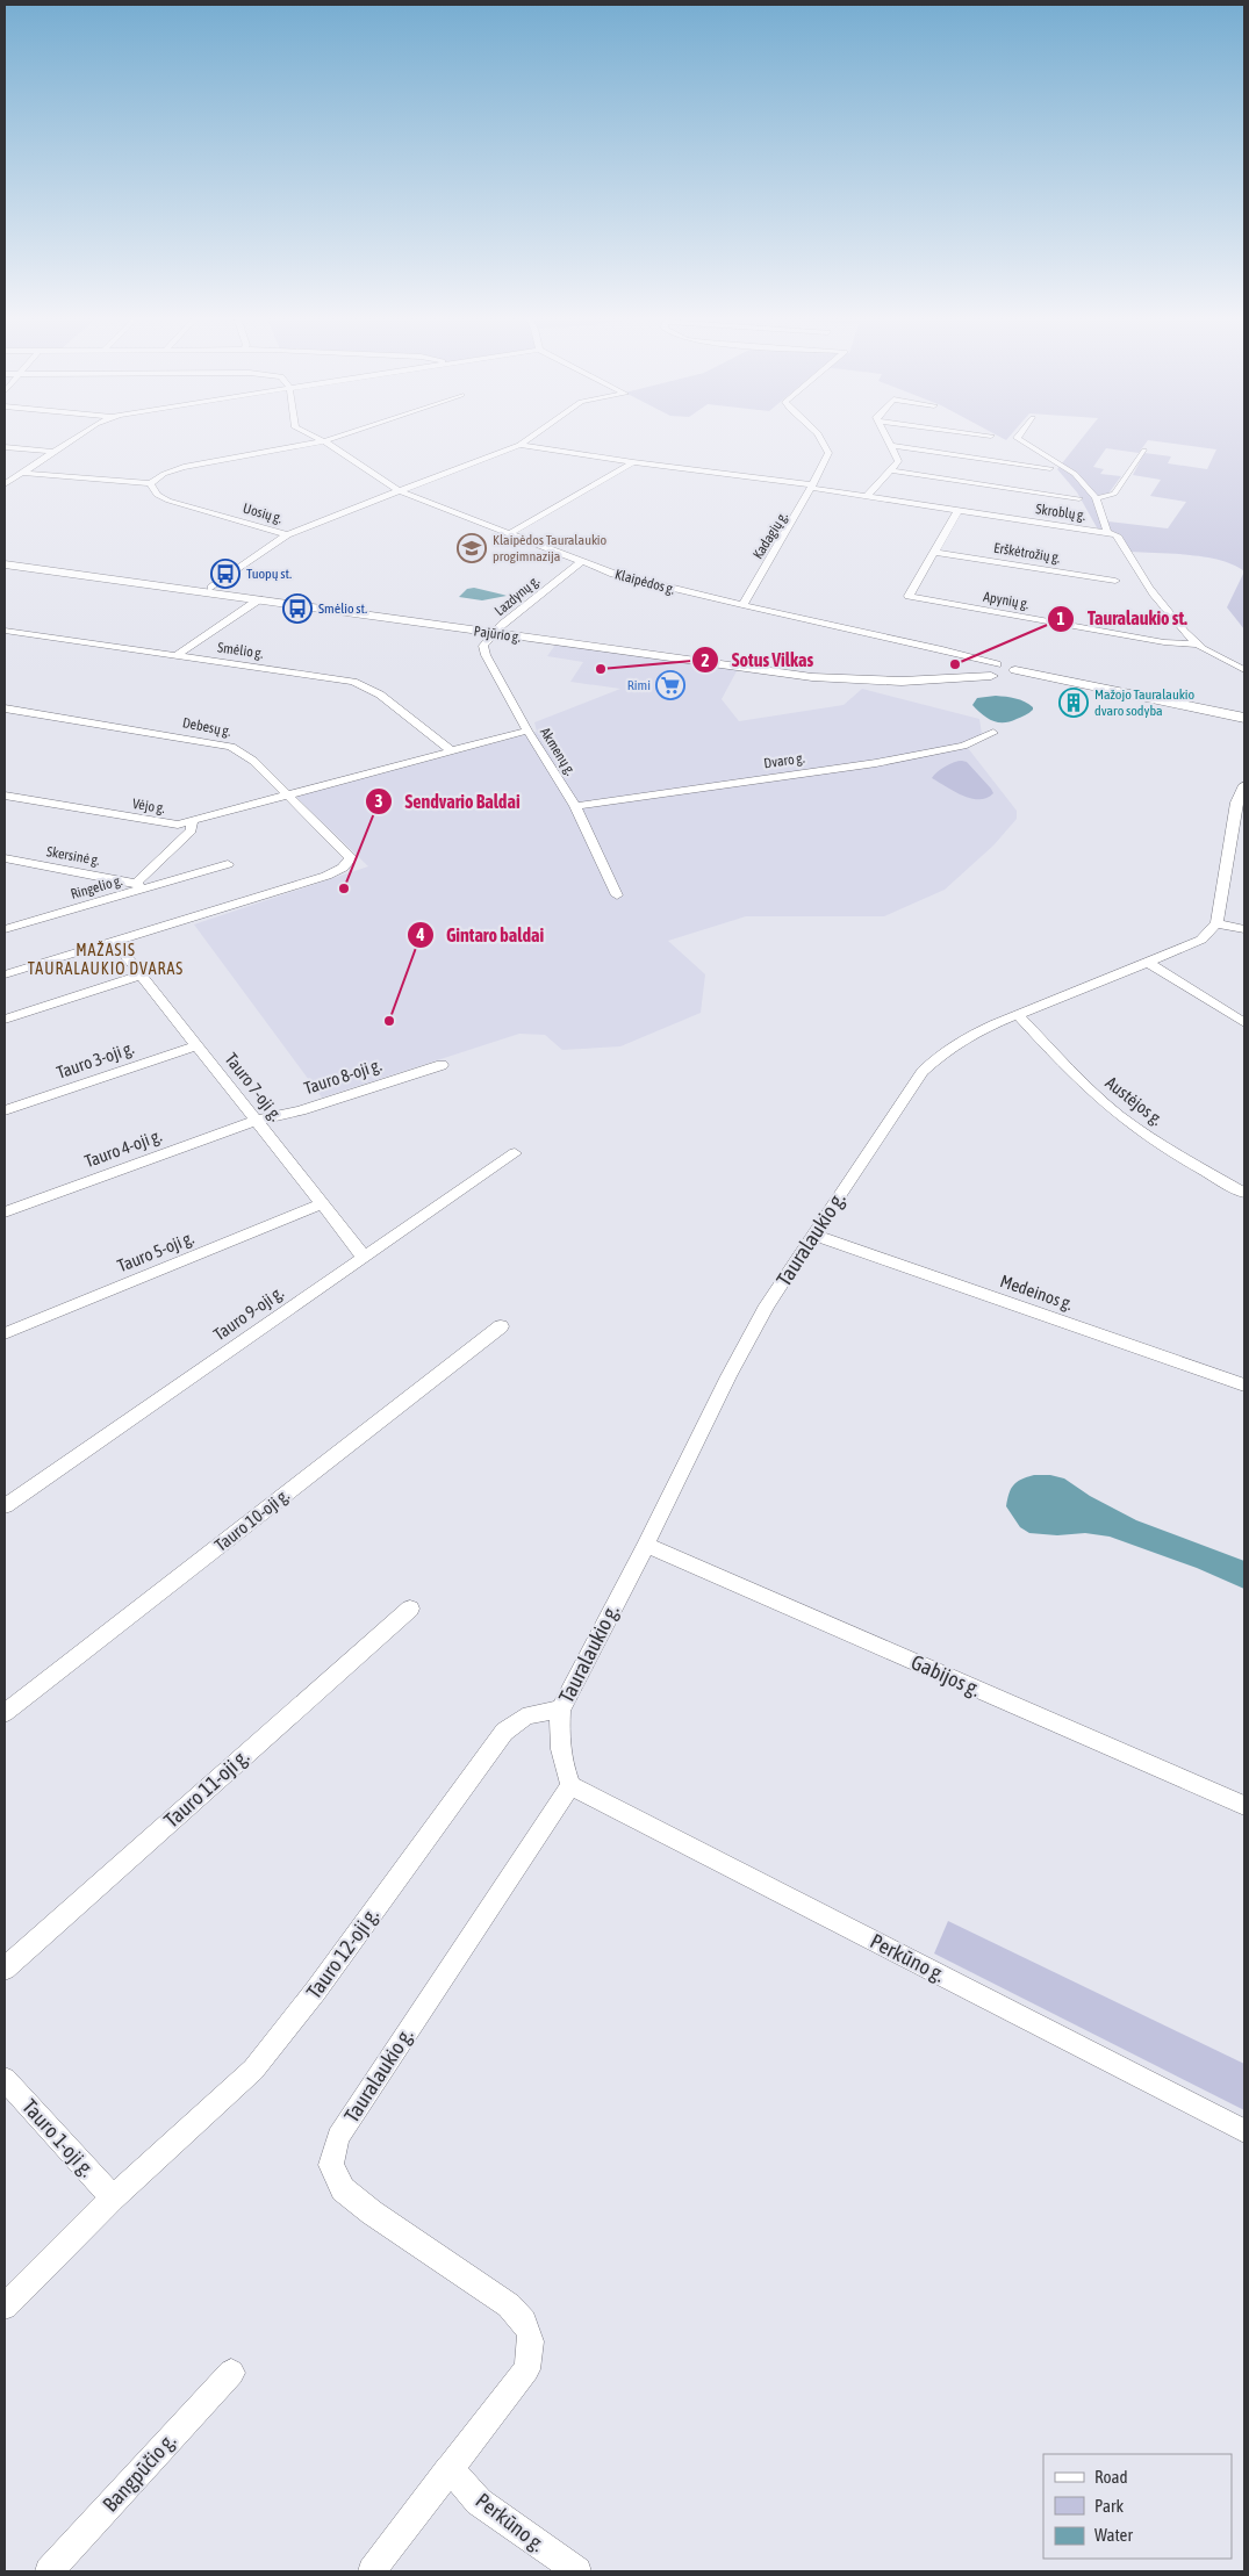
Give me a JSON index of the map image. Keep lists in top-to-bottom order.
{
  "streets": {
    "main road": ["Pajūrio g."],
    "street": [
      "Skroblų g.",
      "Uosių g.",
      "Kadagių g.",
      "Erškėtrožių g.",
      "Klaipėdos g.",
      "Lazdynų g.",
      "Apynių g.",
      "Smėlio g.",
      "Debesų g.",
      "Akmenų g.",
      "Dvaro g.",
      "Vėjo g.",
      "Skersinė g.",
      "Ringelio g.",
      "Tauro 3-oji g.",
      "Tauro 8-oji g.",
      "Tauro 7-oji g.",
      "Austėjos g.",
      "Tauro 4-oji g.",
      "Tauralaukio g.",
      "Tauro 5-oji g.",
      "Medeinos g.",
      "Tauro 9-oji g.",
      "Tauro 10-oji g.",
      "Gabijos g.",
      "Tauro 11-oji g.",
      "Tauro 12-oji g.",
      "Perkūno g.",
      "Tauro 1-oji g.",
      "Bangpūčio g."
    ]
  },
  "crossings": [
    ["Skroblų g.", "Kadagių g."],
    ["Skroblų g.", "Apynių g."],
    ["Kadagių g.", "Klaipėdos g."],
    ["Erškėtrožių g.", "Apynių g."],
    ["Klaipėdos g.", "Lazdynų g."],
    ["Klaipėdos g.", "Pajūrio g."],
    ["Lazdynų g.", "Pajūrio g."],
    ["Lazdynų g.", "Akmenų g."],
    ["Pajūrio g.", "Akmenų g."],
    ["Smėlio g.", "Vėjo g."],
    ["Debesų g.", "Vėjo g."],
    ["Debesų g.", "Tauro 7-oji g."],
    ["Akmenų g.", "Dvaro g."],
    ["Akmenų g.", "Vėjo g."],
    ["Vėjo g.", "Ringelio g."],
    ["Skersinė g.", "Ringelio g."],
    ["Tauro 3-oji g.", "Tauro 7-oji g."],
    ["Tauro 8-oji g.", "Tauro 7-oji g."],
    ["Tauro 8-oji g.", "Tauro 4-oji g."],
    ["Tauro 7-oji g.", "Tauro 4-oji g."],
    ["Tauro 7-oji g.", "Tauro 5-oji g."],
    ["Tauro 7-oji g.", "Tauro 9-oji g."],
    ["Austėjos g.", "Tauralaukio g."],
    ["Tauralaukio g.", "Medeinos g."],
    ["Tauralaukio g.", "Gabijos g."],
    ["Tauralaukio g.", "Tauro 12-oji g."],
    ["Tauralaukio g.", "Perkūno g."],
    ["Tauro 12-oji g.", "Tauro 1-oji g."]
  ],
  "districts": ["MAŽASIS TAURALAUKIO DVARAS"],
  "places": {
    "school or university": ["Klaipėdos Tauralaukio progimnazija"],
    "bus stop": ["Tuopų st.", "Smėlio st."],
    "other": [
      "Tauralaukio st.",
      "Sotus Vilkas",
      "Sendvario Baldai",
      "Gintaro baldai"
    ],
    "supermarket": ["Rimi"],
    "building": ["Mažojo Tauralaukio dvaro sodyba"]
  },
  "legend": ["Road", "Park", "Water"]
}
